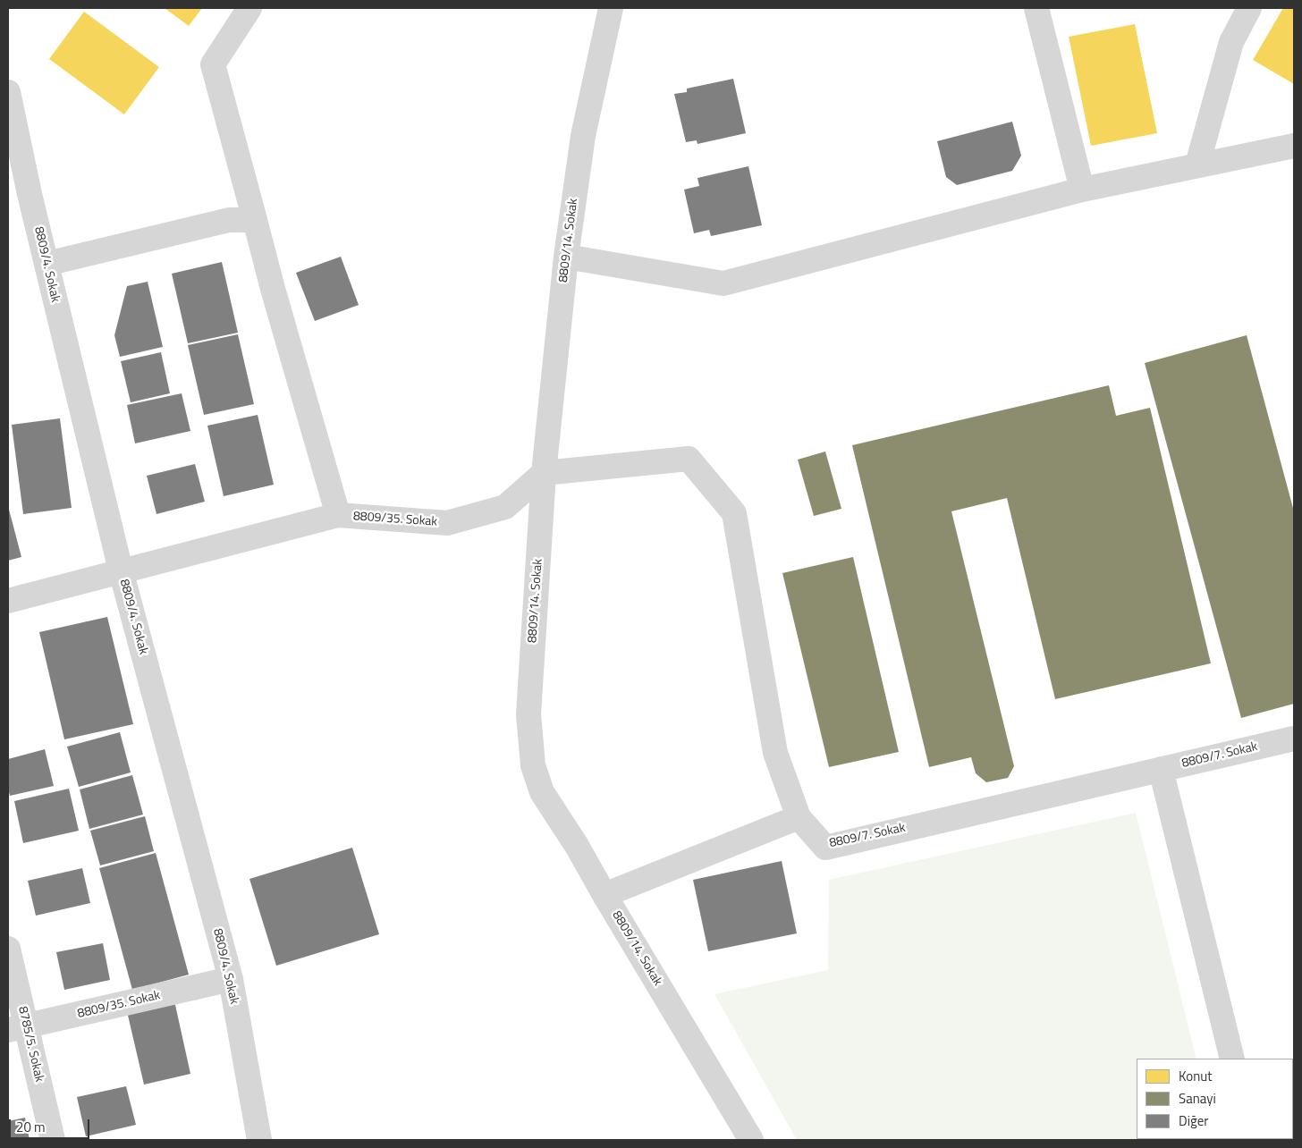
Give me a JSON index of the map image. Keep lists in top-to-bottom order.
{
  "streets": {
    "street": [
      "8809/14. Sokak",
      "8809/4. Sokak",
      "8809/35. Sokak",
      "8809/7. Sokak",
      "8785/5. Sokak"
    ]
  },
  "crossings": [
    ["8809/14. Sokak", "8809/35. Sokak"],
    ["8809/14. Sokak", "8809/7. Sokak"],
    ["8809/4. Sokak", "8809/35. Sokak"],
    ["8809/35. Sokak", "8809/7. Sokak"],
    ["8809/35. Sokak", "8785/5. Sokak"]
  ],
  "legend": ["Konut", "Sanayi", "Diğer"],
  "scale_bar": "20 m"
}
